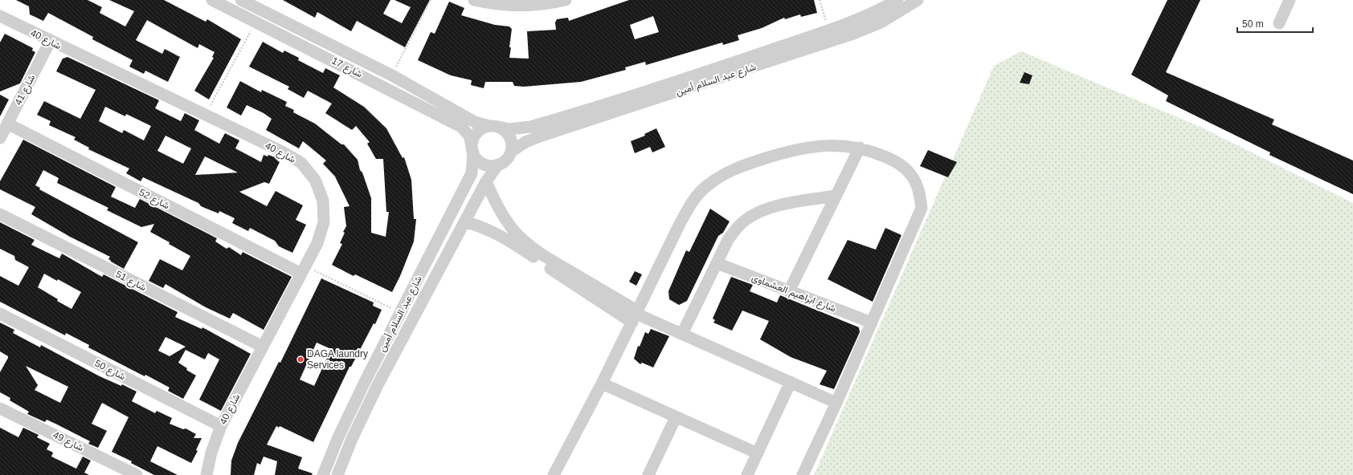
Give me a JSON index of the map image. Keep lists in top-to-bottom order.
{
  "streets": {
    "street": [
      "شارع 40",
      "شارع 17",
      "شارع عبد السلام أمين",
      "شارع 41",
      "شارع 52",
      "شارع 51",
      "شارع ابراهيم العشماوى",
      "شارع 50",
      "شارع 49"
    ]
  },
  "crossings": [
    ["شارع 40", "شارع 41"],
    ["شارع 40", "شارع 52"],
    ["شارع 40", "شارع 51"],
    ["شارع 40", "شارع 50"],
    ["شارع 17", "شارع عبد السلام أمين"],
    ["شارع 41", "شارع 52"]
  ],
  "places": ["DAGA laundry Services"],
  "scale_bar": "50 m"
}
